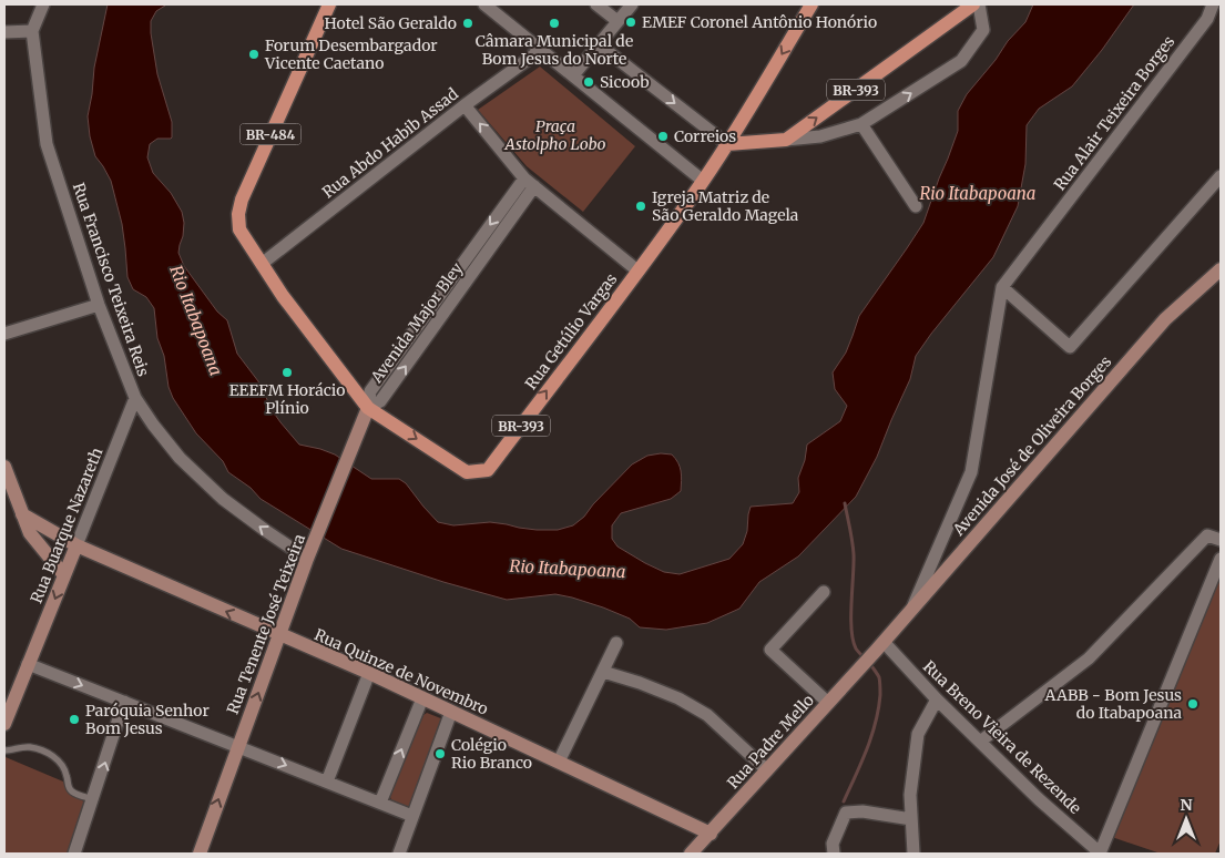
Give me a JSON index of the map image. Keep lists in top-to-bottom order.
{
  "streets": {
    "main road": [
      "BR-393",
      "BR-484",
      "Rua Getúlio Vargas",
      "Avenida José de Oliveira Borges",
      "Rua Buarque Nazareth",
      "Rua Tenente José Teixeira",
      "Rua Quinze de Novembro",
      "Rua Padre Mello"
    ],
    "street": [
      "Rua Alair Teixeira Borges",
      "Rua Abdo Habib Assad",
      "Rua Francisco Teixeira Reis",
      "Avenida Major Bley",
      "Rua Breno Vieira de Rezende"
    ]
  },
  "crossings": [
    ["BR-393", "Rua Getúlio Vargas"],
    ["Rua Alair Teixeira Borges", "Avenida José de Oliveira Borges"],
    ["BR-484", "Rua Abdo Habib Assad"],
    ["BR-484", "Avenida Major Bley"],
    ["BR-484", "Rua Getúlio Vargas"],
    ["BR-484", "Rua Tenente José Teixeira"],
    ["Rua Francisco Teixeira Reis", "Rua Buarque Nazareth"],
    ["Rua Francisco Teixeira Reis", "Rua Tenente José Teixeira"],
    ["Avenida Major Bley", "Rua Getúlio Vargas"],
    ["Avenida Major Bley", "Rua Tenente José Teixeira"],
    ["Rua Getúlio Vargas", "Rua Tenente José Teixeira"],
    ["Avenida José de Oliveira Borges", "Rua Breno Vieira de Rezende"],
    ["Avenida José de Oliveira Borges", "Rua Padre Mello"],
    ["Rua Buarque Nazareth", "Rua Quinze de Novembro"],
    ["Rua Tenente José Teixeira", "Rua Quinze de Novembro"],
    ["Rua Quinze de Novembro", "Rua Padre Mello"],
    ["Rua Breno Vieira de Rezende", "Rua Padre Mello"]
  ],
  "one_way": ["Rua Francisco Teixeira Reis", "Rua Tenente José Teixeira"],
  "water": ["Rio Itabapoana"],
  "parks": ["Praça Astolpho Lobo"],
  "places": [
    "EMEF Coronel Antônio Honório",
    "Hotel São Geraldo",
    "Câmara Municipal de Bom Jesus do Norte",
    "Forum Desembargador Vicente Caetano",
    "Sicoob",
    "Correios",
    "Igreja Matriz de São Geraldo Magela",
    "EEEFM Horácio Plínio",
    "AABB - Bom Jesus do Itabapoana",
    "Paróquia Senhor Bom Jesus",
    "Colégio Rio Branco"
  ],
  "north": "top"
}
